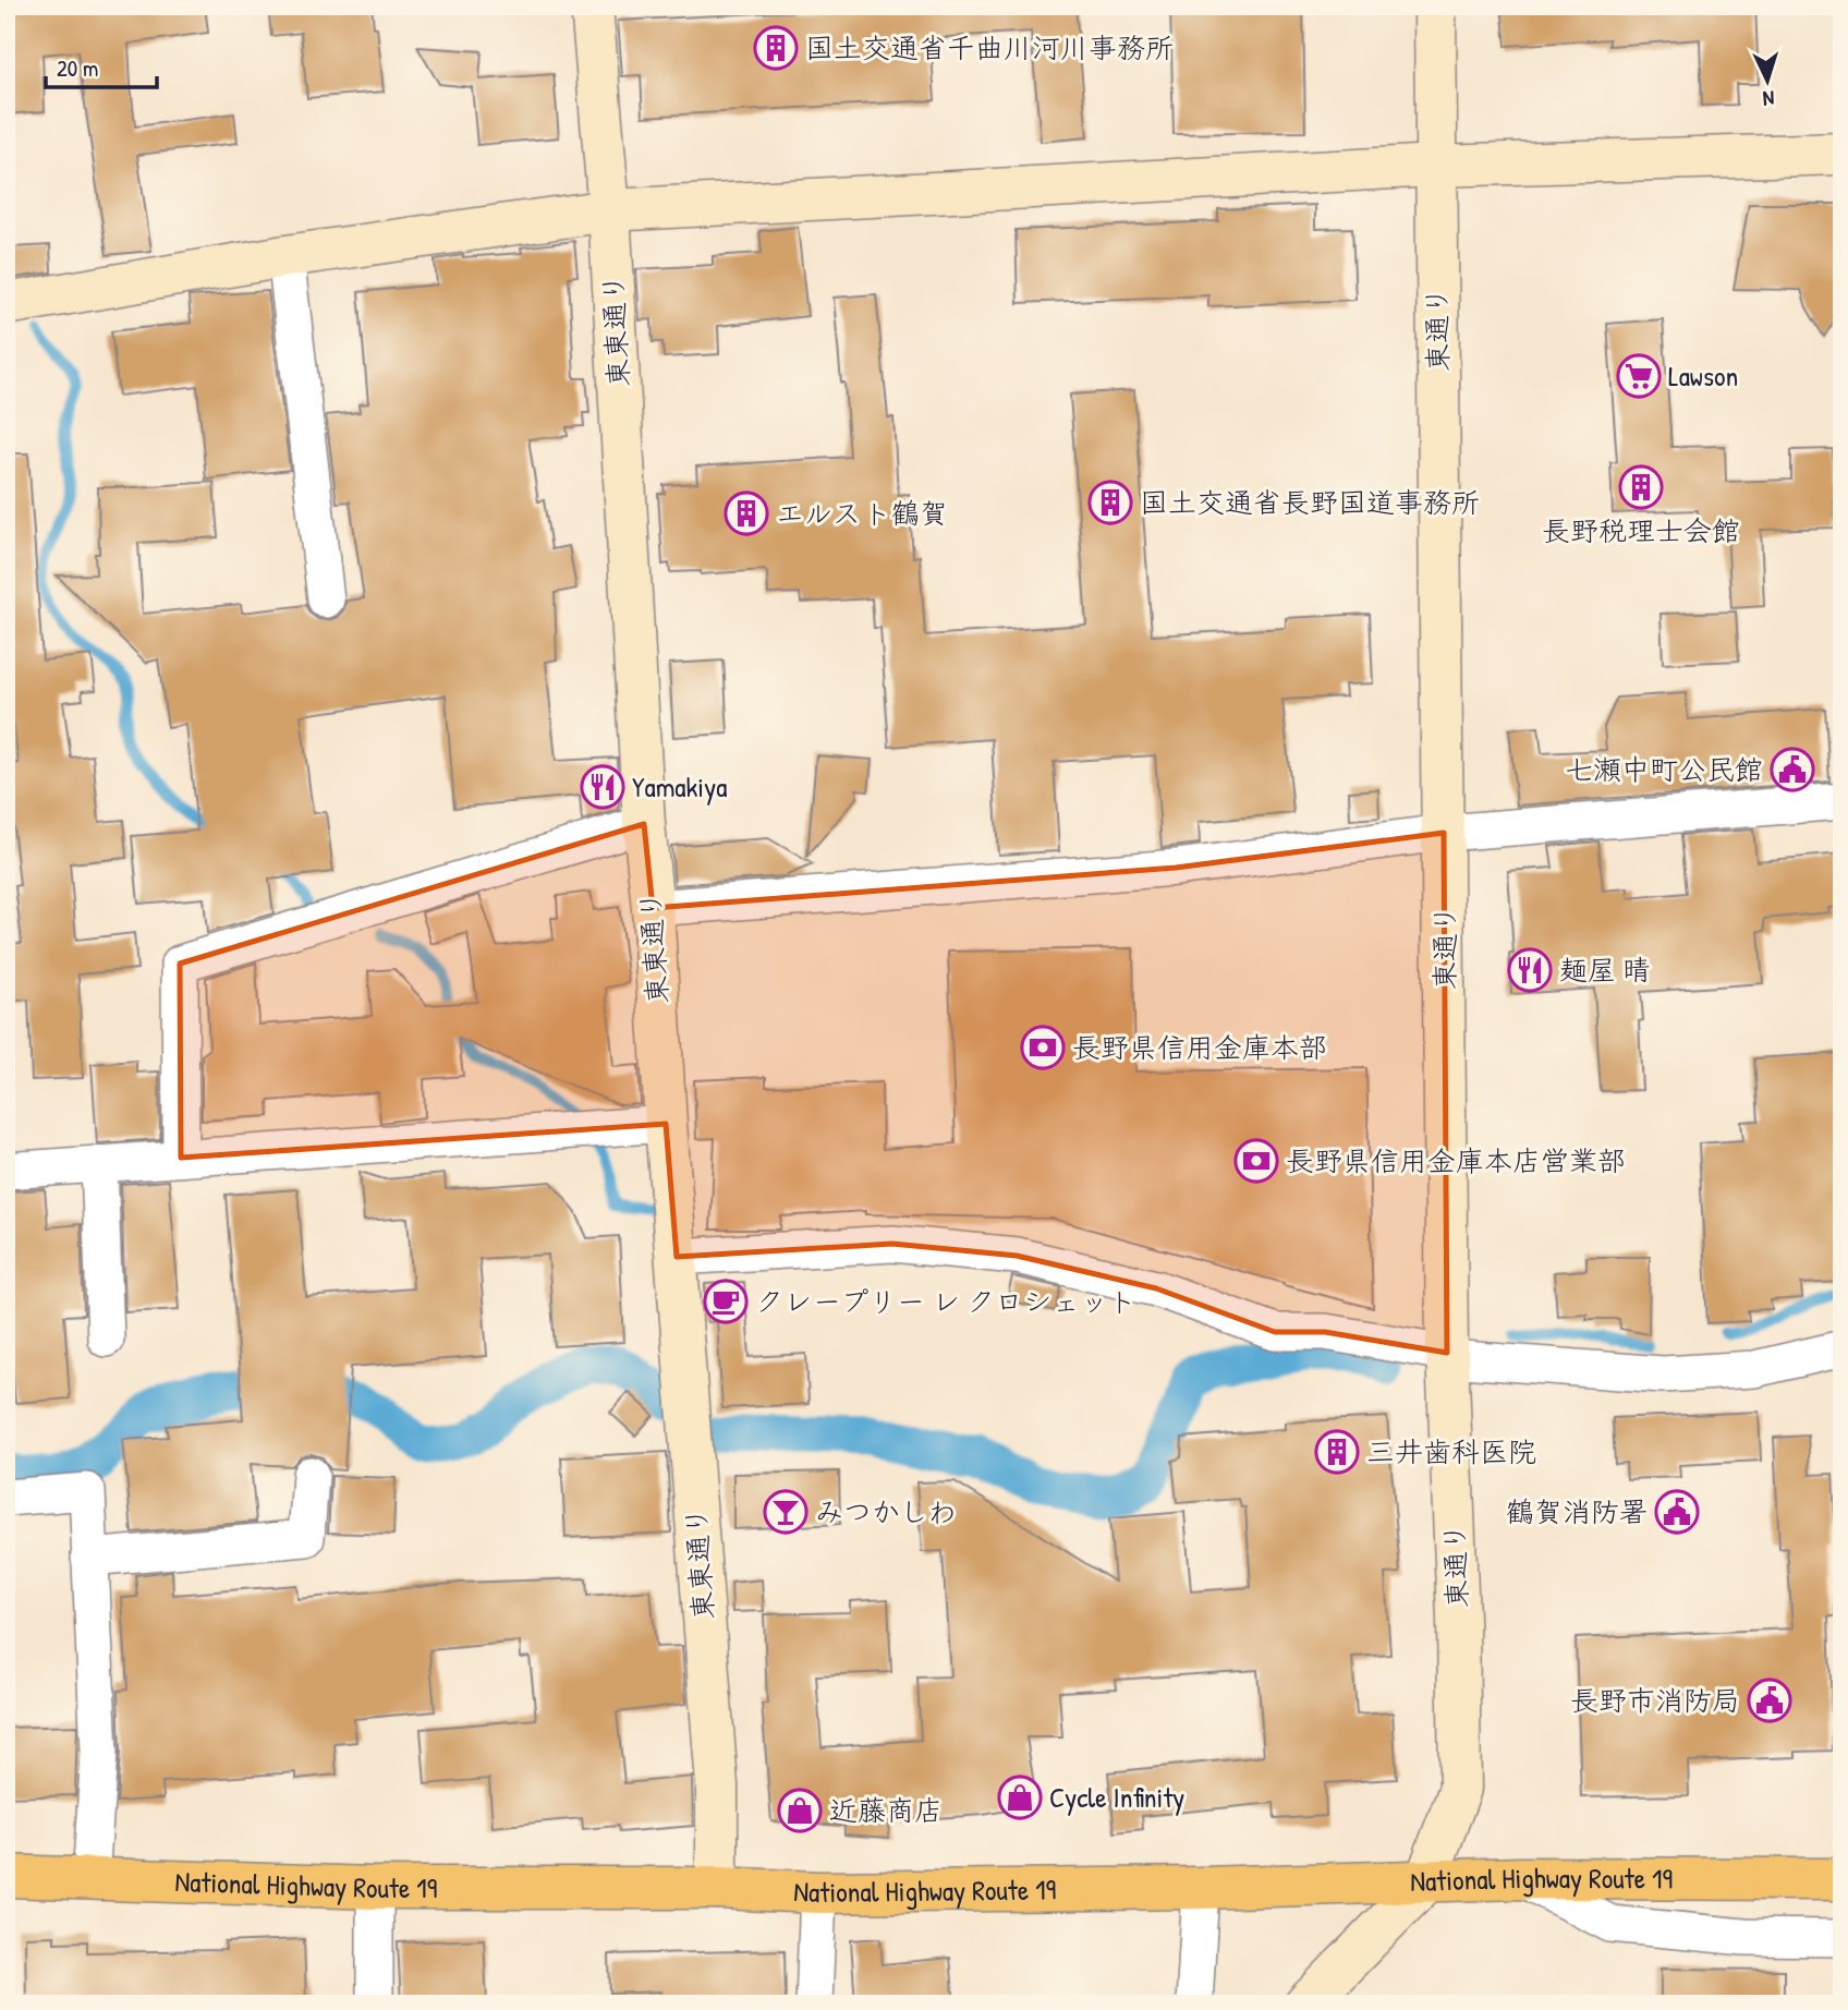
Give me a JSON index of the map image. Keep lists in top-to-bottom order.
{
  "streets": {
    "highway": ["National Highway Route 19"],
    "street": ["東通り", "東東通り"]
  },
  "crossings": [
    ["東通り", "National Highway Route 19"],
    ["東東通り", "National Highway Route 19"]
  ],
  "places": {
    "building": [
      "国土交通省千曲川河川事務所",
      "長野税理士会館",
      "国土交通省長野国道事務所",
      "エルスト鶴賀",
      "三井歯科医院"
    ],
    "supermarket": ["Lawson"],
    "public building": ["七瀬中町公民館", "鶴賀消防署", "長野市消防局"],
    "restaurant": ["Yamakiya", "麺屋 晴"],
    "bank": ["長野県信用金庫本部", "長野県信用金庫本店営業部"],
    "cafe": ["クレープリー レ クロシェット"],
    "bar": ["みつかしわ"],
    "shop": ["Cycle Infinity", "近藤商店"]
  },
  "scale_bar": "20 m",
  "north": "bottom"
}
